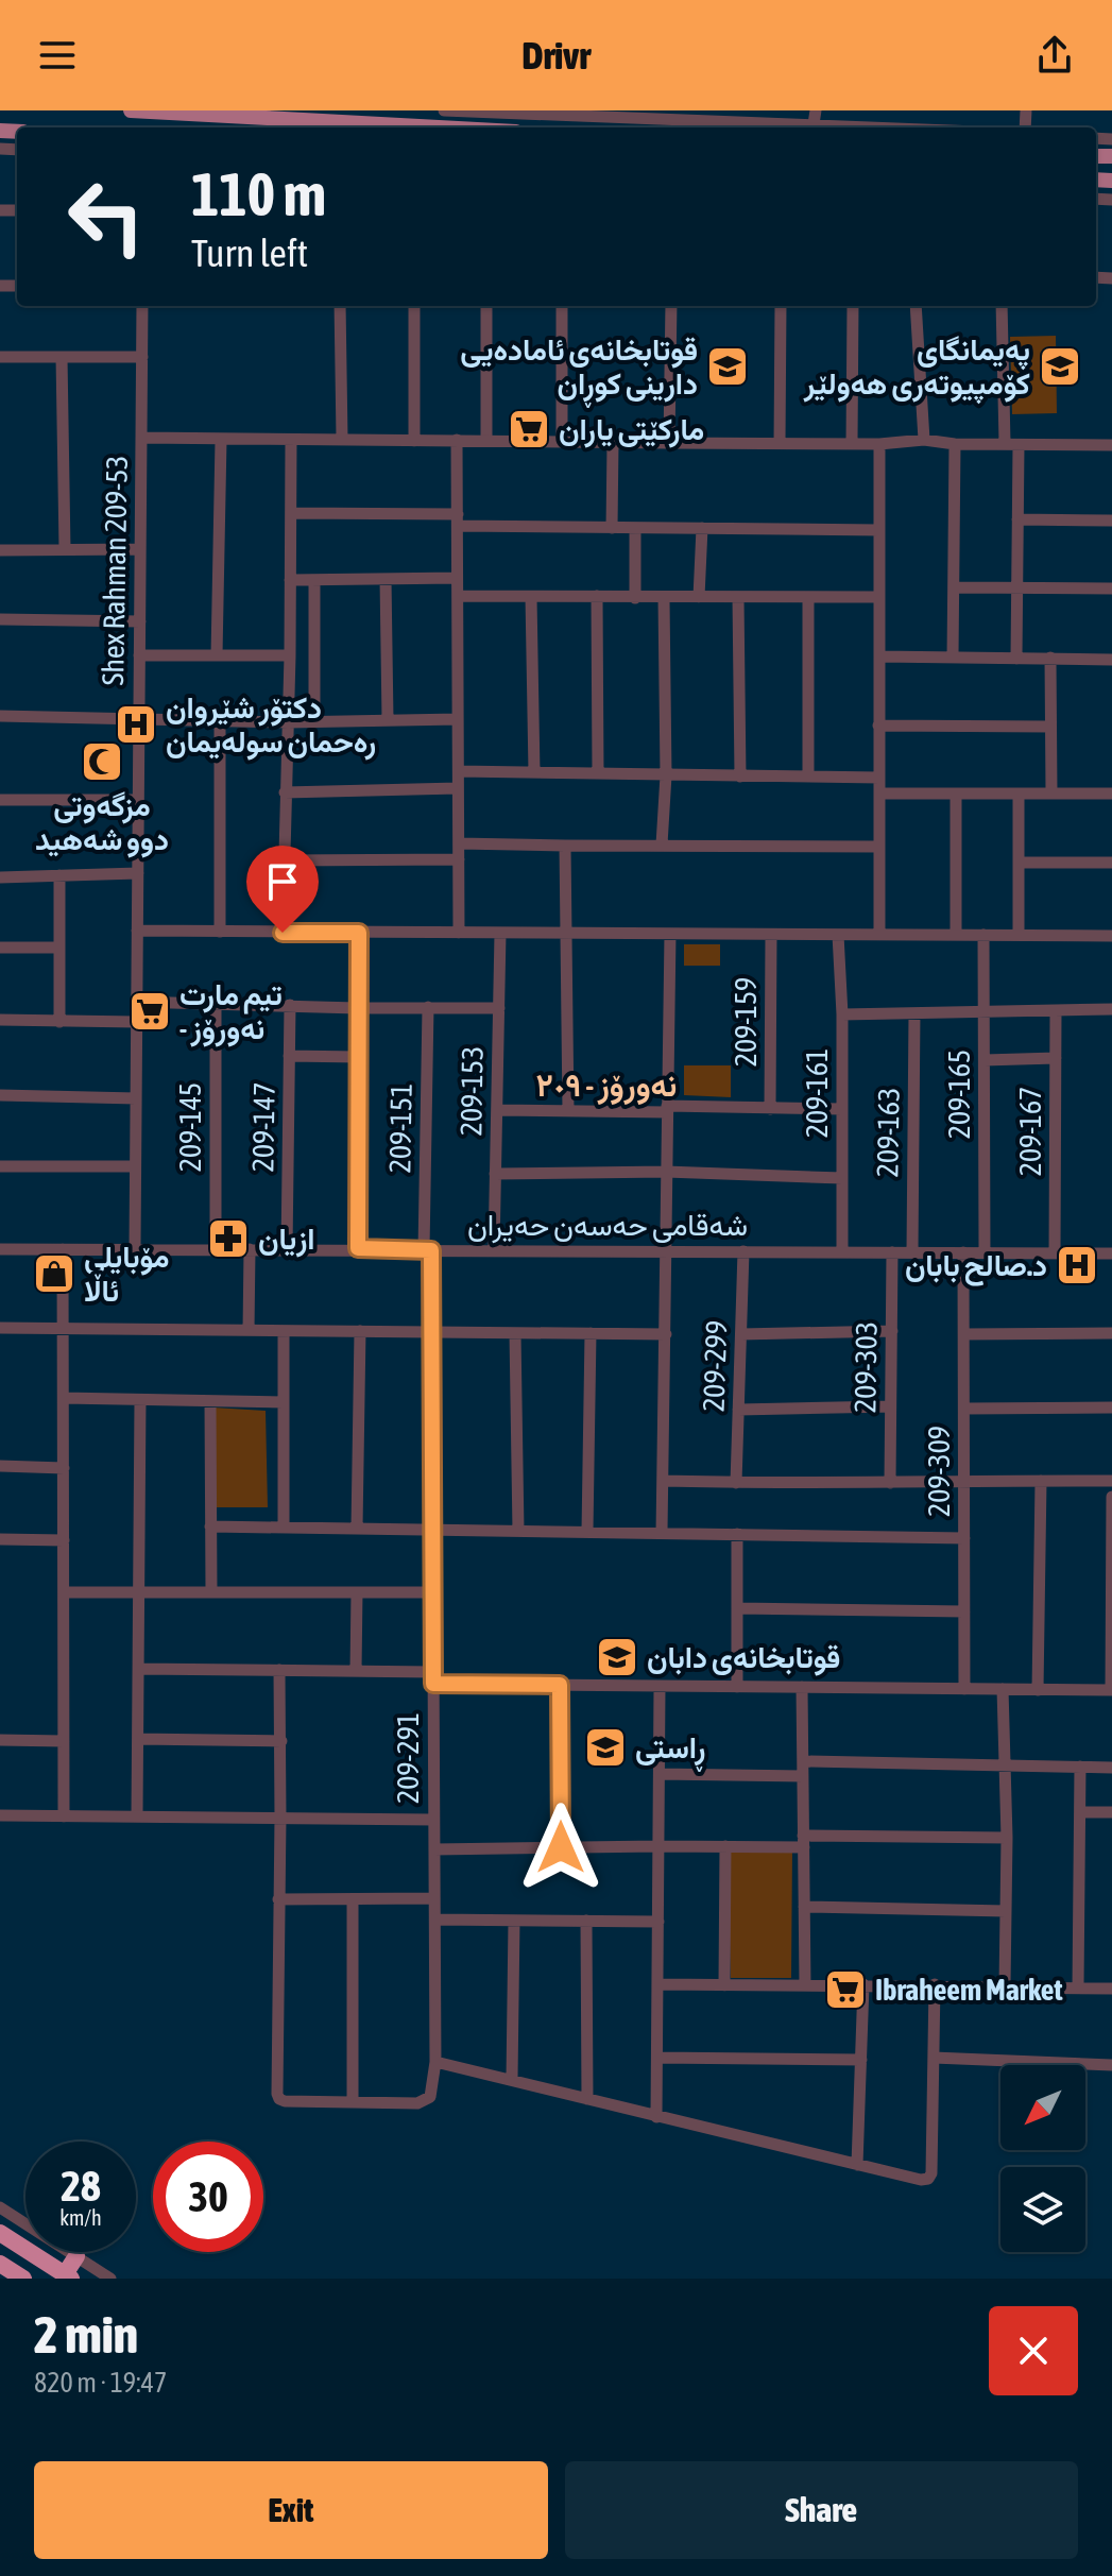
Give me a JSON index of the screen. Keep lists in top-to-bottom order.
{
  "streets": {
    "street": [
      "Shex Rahman 209-53",
      "209-159",
      "209-153",
      "209-161",
      "209-165",
      "209-145",
      "209-147",
      "209-151",
      "209-167",
      "209-163",
      "شەقامی حەسەن حەیران",
      "209-299",
      "209-303",
      "209-309",
      "209-291"
    ]
  },
  "crossings": [
    ["Shex Rahman 209-53", "شەقامی حەسەن حەیران"],
    ["209-153", "شەقامی حەسەن حەیران"],
    ["209-161", "شەقامی حەسەن حەیران"],
    ["209-165", "شەقامی حەسەن حەیران"],
    ["209-145", "شەقامی حەسەن حەیران"],
    ["209-147", "شەقامی حەسەن حەیران"],
    ["209-151", "شەقامی حەسەن حەیران"],
    ["209-151", "209-291"],
    ["209-167", "شەقامی حەسەن حەیران"],
    ["209-163", "شەقامی حەسەن حەیران"],
    ["شەقامی حەسەن حەیران", "209-299"],
    ["شەقامی حەسەن حەیران", "209-303"],
    ["شەقامی حەسەن حەیران", "209-309"],
    ["شەقامی حەسەن حەیران", "209-291"]
  ],
  "districts": ["نەورۆز - ٢٠٩"],
  "places": {
    "school or university": [
      "قوتابخانەی ئامادەیی دارینی کوڕان",
      "پەیمانگای کۆمپیوتەری هەولێر",
      "قوتابخانەی دابان",
      "ڕاستی"
    ],
    "supermarket": ["مارکێتی یاران", "تیم مارت - نەورۆز", "Ibraheem Market"],
    "hospital": ["دکتۆر شێروان رەحمان سولەیمان", "د.صالح بابان"],
    "mosque": ["مزگەوتی دوو شەهید"],
    "pharmacy": ["ازيان"],
    "shop": ["مۆبایلی ئاڵا"]
  },
  "north": "bottom left",
  "page": {
    "header": "Drivr",
    "turn": ["110 m", "Turn left"],
    "speed": "28 km/h",
    "limit": "30",
    "heading": ["2 min", "820 m · 19:47"],
    "buttons": ["Exit", "Share"]
  }
}
